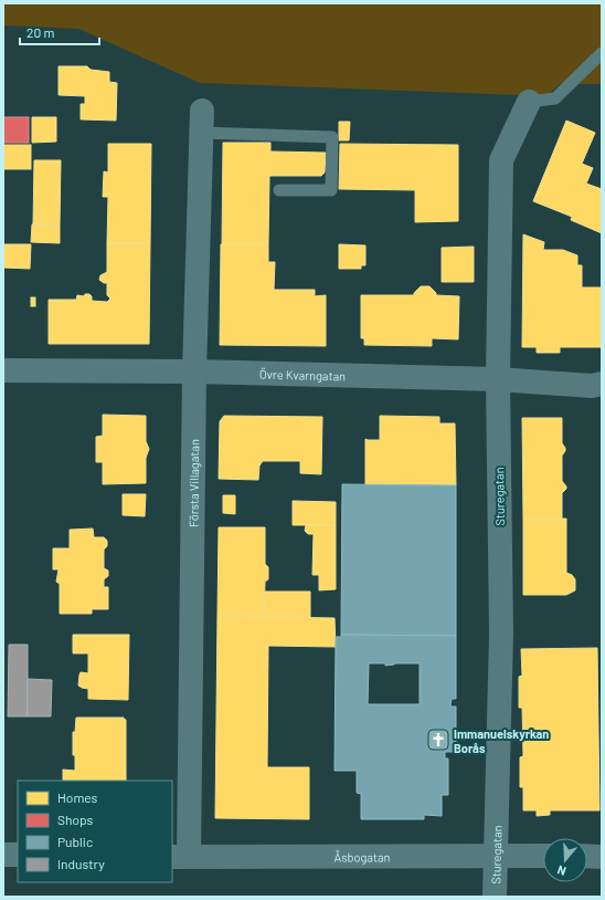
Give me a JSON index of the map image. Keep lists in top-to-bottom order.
{
  "streets": {
    "street": [
      "Övre Kvarngatan",
      "Första Villagatan",
      "Sturegatan",
      "Åsbogatan"
    ]
  },
  "crossings": [
    ["Övre Kvarngatan", "Första Villagatan"],
    ["Övre Kvarngatan", "Sturegatan"],
    ["Första Villagatan", "Åsbogatan"],
    ["Sturegatan", "Åsbogatan"]
  ],
  "places": {
    "church": ["Immanuelskyrkan Borås"]
  },
  "legend": [
    "Homes",
    "Shops",
    "Public",
    "Industry"
  ],
  "scale_bar": "20 m",
  "north": "bottom"
}
